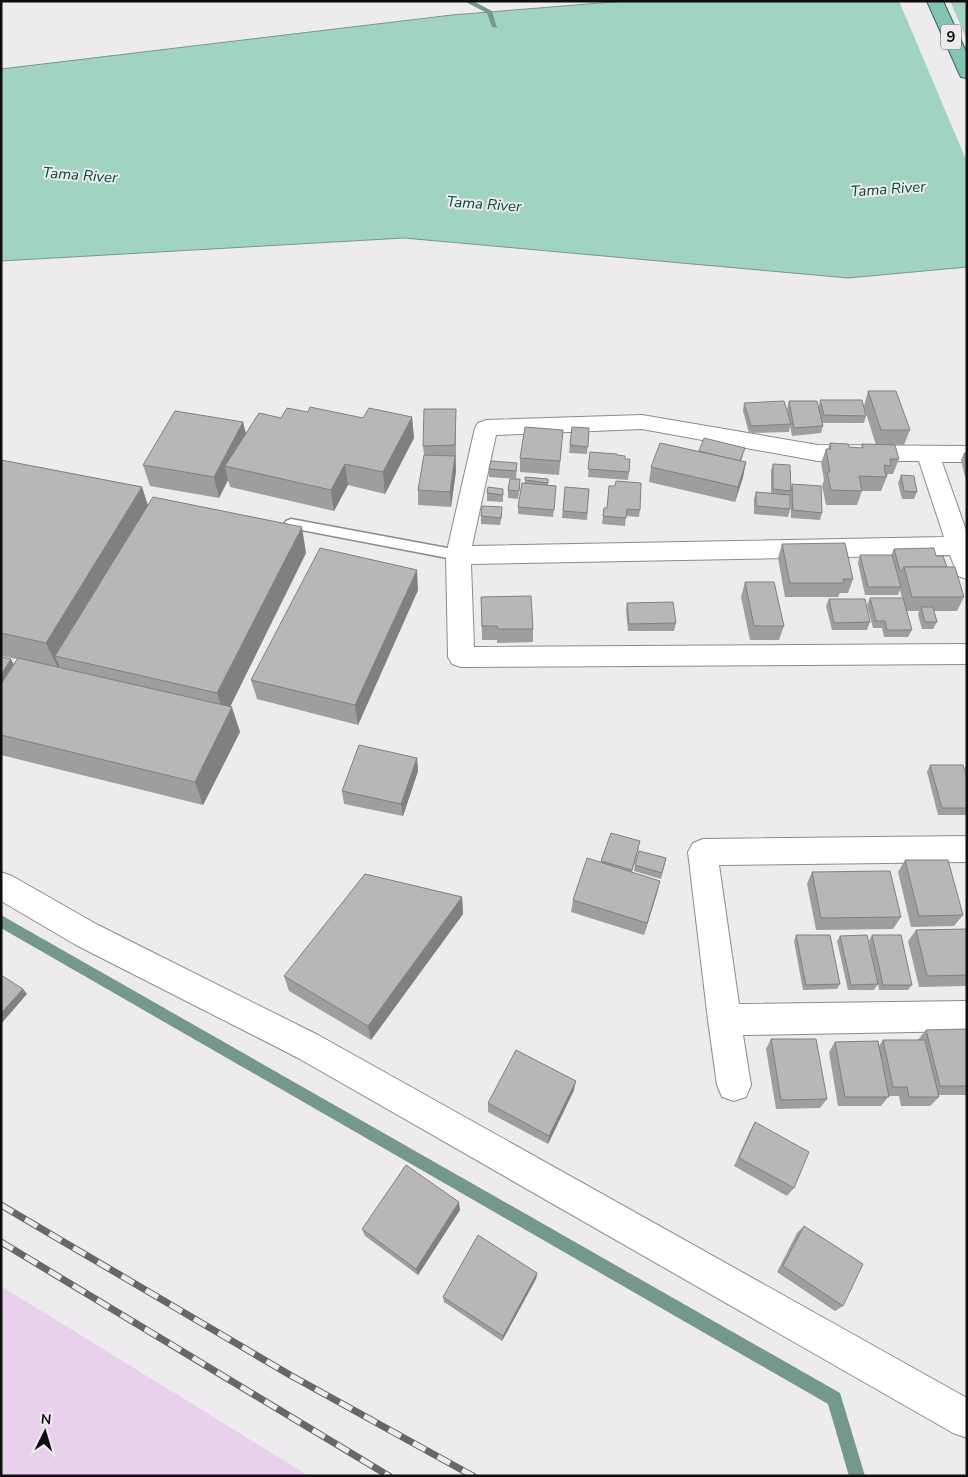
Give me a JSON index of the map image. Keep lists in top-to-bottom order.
{
  "streets": {
    "main road": ["9"]
  },
  "water": ["Tama River"],
  "north": "top"
}
